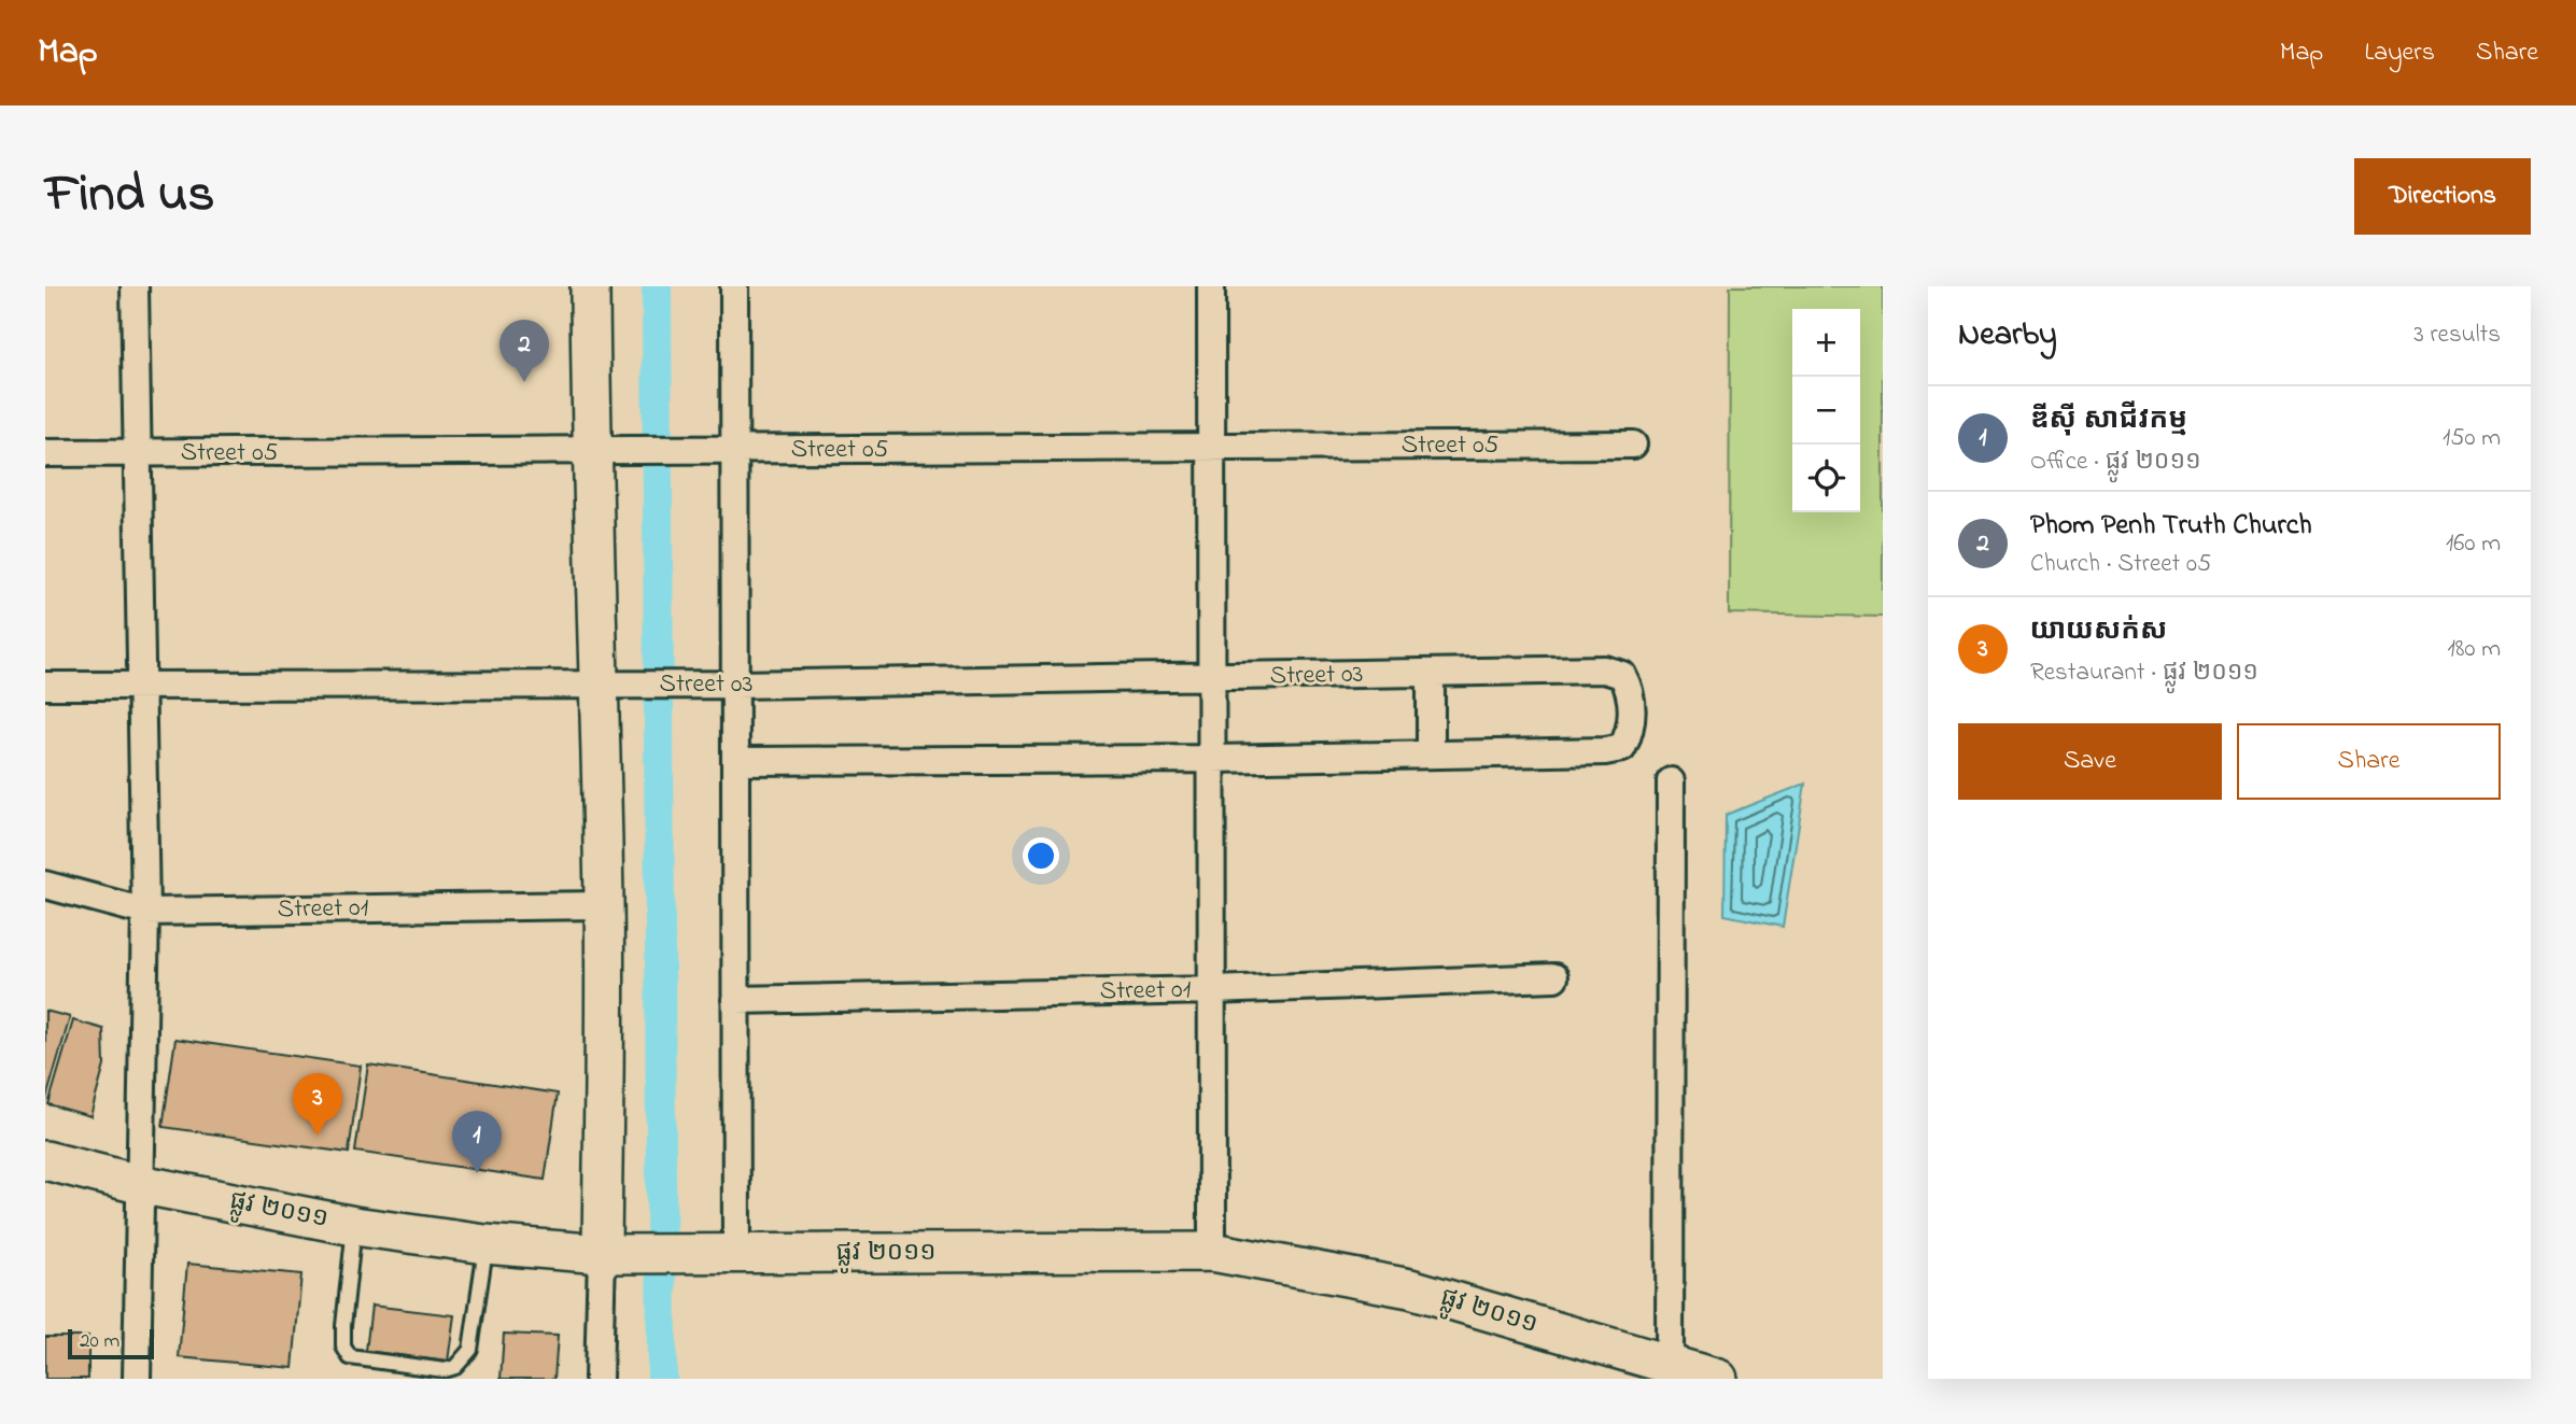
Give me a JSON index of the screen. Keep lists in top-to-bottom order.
{
  "streets": {
    "main road": ["ផ្លូវ ២០១១"],
    "street": ["Street 05", "Street 03", "Street 01"]
  },
  "scale_bar": "20 m",
  "page": {
    "header": "Map",
    "nav": ["Map", "Layers", "Share"],
    "title": "Find us",
    "buttons": [
      "Directions",
      ["Save", "Share"]
    ],
    "heading": ["Nearby", "3 results"],
    "map_buttons": ["+", "−"],
    "pins": ["2", "3", "1"],
    "list": [
      {
        "mark": "1",
        "name": "ឌីស៊ី សាជីវកម្ម",
        "note": "Office · ផ្លូវ ២០១១",
        "value": "150 m"
      },
      {
        "mark": "2",
        "name": "Phom Penh Truth Church",
        "note": "Church · Street 05",
        "value": "160 m"
      },
      {
        "mark": "3",
        "name": "យាយសក់ស",
        "note": "Restaurant · ផ្លូវ ២០១១",
        "value": "180 m"
      }
    ],
    "scale": "20 m"
  }
}
